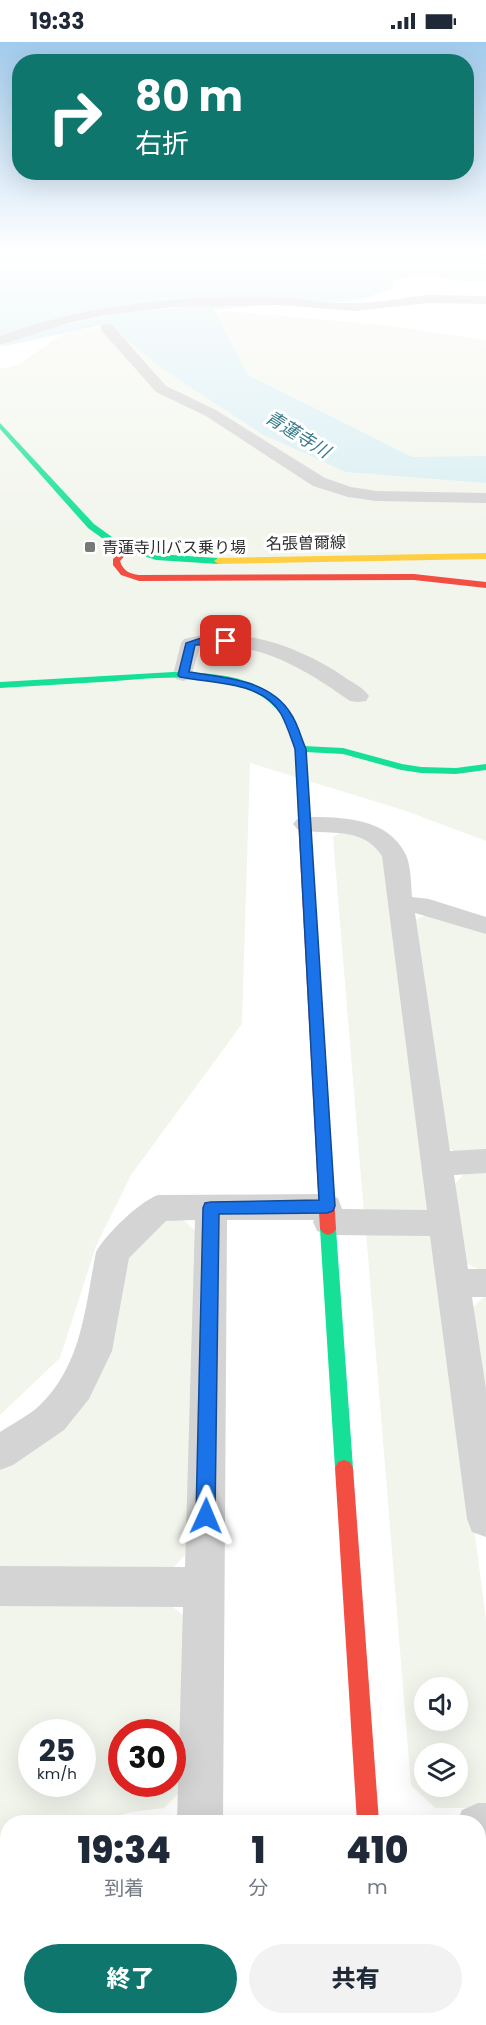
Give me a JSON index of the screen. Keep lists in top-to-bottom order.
{
  "streets": {
    "street": ["名張曽爾線"]
  },
  "water": ["青蓮寺川"],
  "places": {
    "transit": ["青蓮寺川バス乗り場"]
  },
  "page": {
    "status": "19:33",
    "turn": ["80 m", "右折"],
    "speed": "25 km/h",
    "limit": "30",
    "eta": [
      "19:34",
      "到着",
      "1",
      "分",
      "410",
      "m"
    ],
    "buttons": ["終了", "共有"]
  }
}
